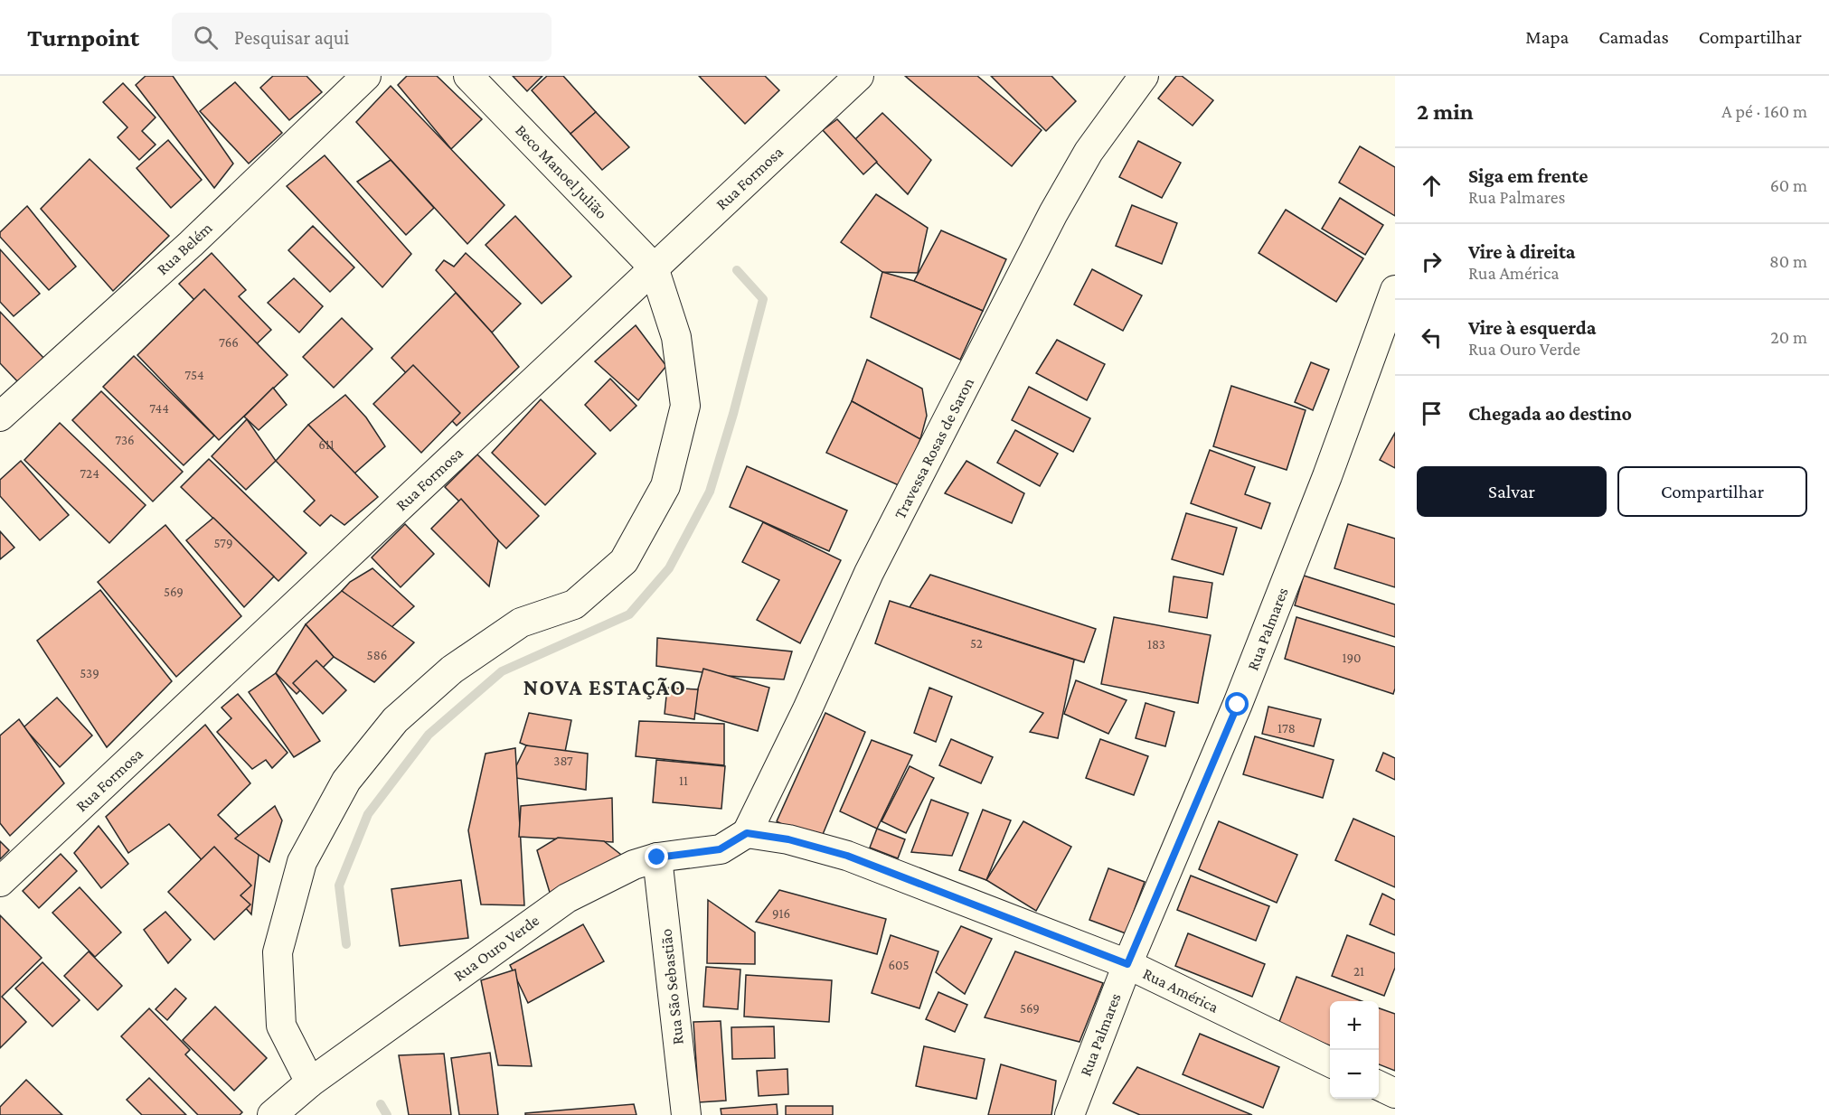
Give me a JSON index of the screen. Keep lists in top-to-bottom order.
{
  "streets": {
    "street": [
      "Beco Manoel Julião",
      "Rua Formosa",
      "Rua Belém",
      "Travessa Rosas de Saron",
      "Rua Palmares",
      "Rua Ouro Verde",
      "Rua São Sebastião",
      "Rua América"
    ]
  },
  "crossings": [
    ["Beco Manoel Julião", "Rua Formosa"],
    ["Travessa Rosas de Saron", "Rua Ouro Verde"],
    ["Travessa Rosas de Saron", "Rua América"],
    ["Rua Palmares", "Rua América"],
    ["Rua Ouro Verde", "Rua São Sebastião"],
    ["Rua Ouro Verde", "Rua América"]
  ],
  "districts": ["NOVA ESTAÇÃO"],
  "house_numbers": [
    "766",
    "754",
    "744",
    "736",
    "611",
    "724",
    "579",
    "569",
    "52",
    "183",
    "586",
    "190",
    "539",
    "178",
    "387",
    "11",
    "916",
    "605",
    "21",
    "569"
  ],
  "page": {
    "header": "Turnpoint",
    "search": "Pesquisar aqui",
    "nav": ["Mapa", "Camadas", "Compartilhar"],
    "heading": ["2 min", "A pé · 160 m"],
    "list": [
      ["Siga em frente", "Rua Palmares", "60 m"],
      ["Vire à direita", "Rua América", "80 m"],
      ["Vire à esquerda", "Rua Ouro Verde", "20 m"],
      "Chegada ao destino"
    ],
    "buttons": ["Salvar", "Compartilhar"],
    "map_buttons": ["+", "−"]
  }
}
